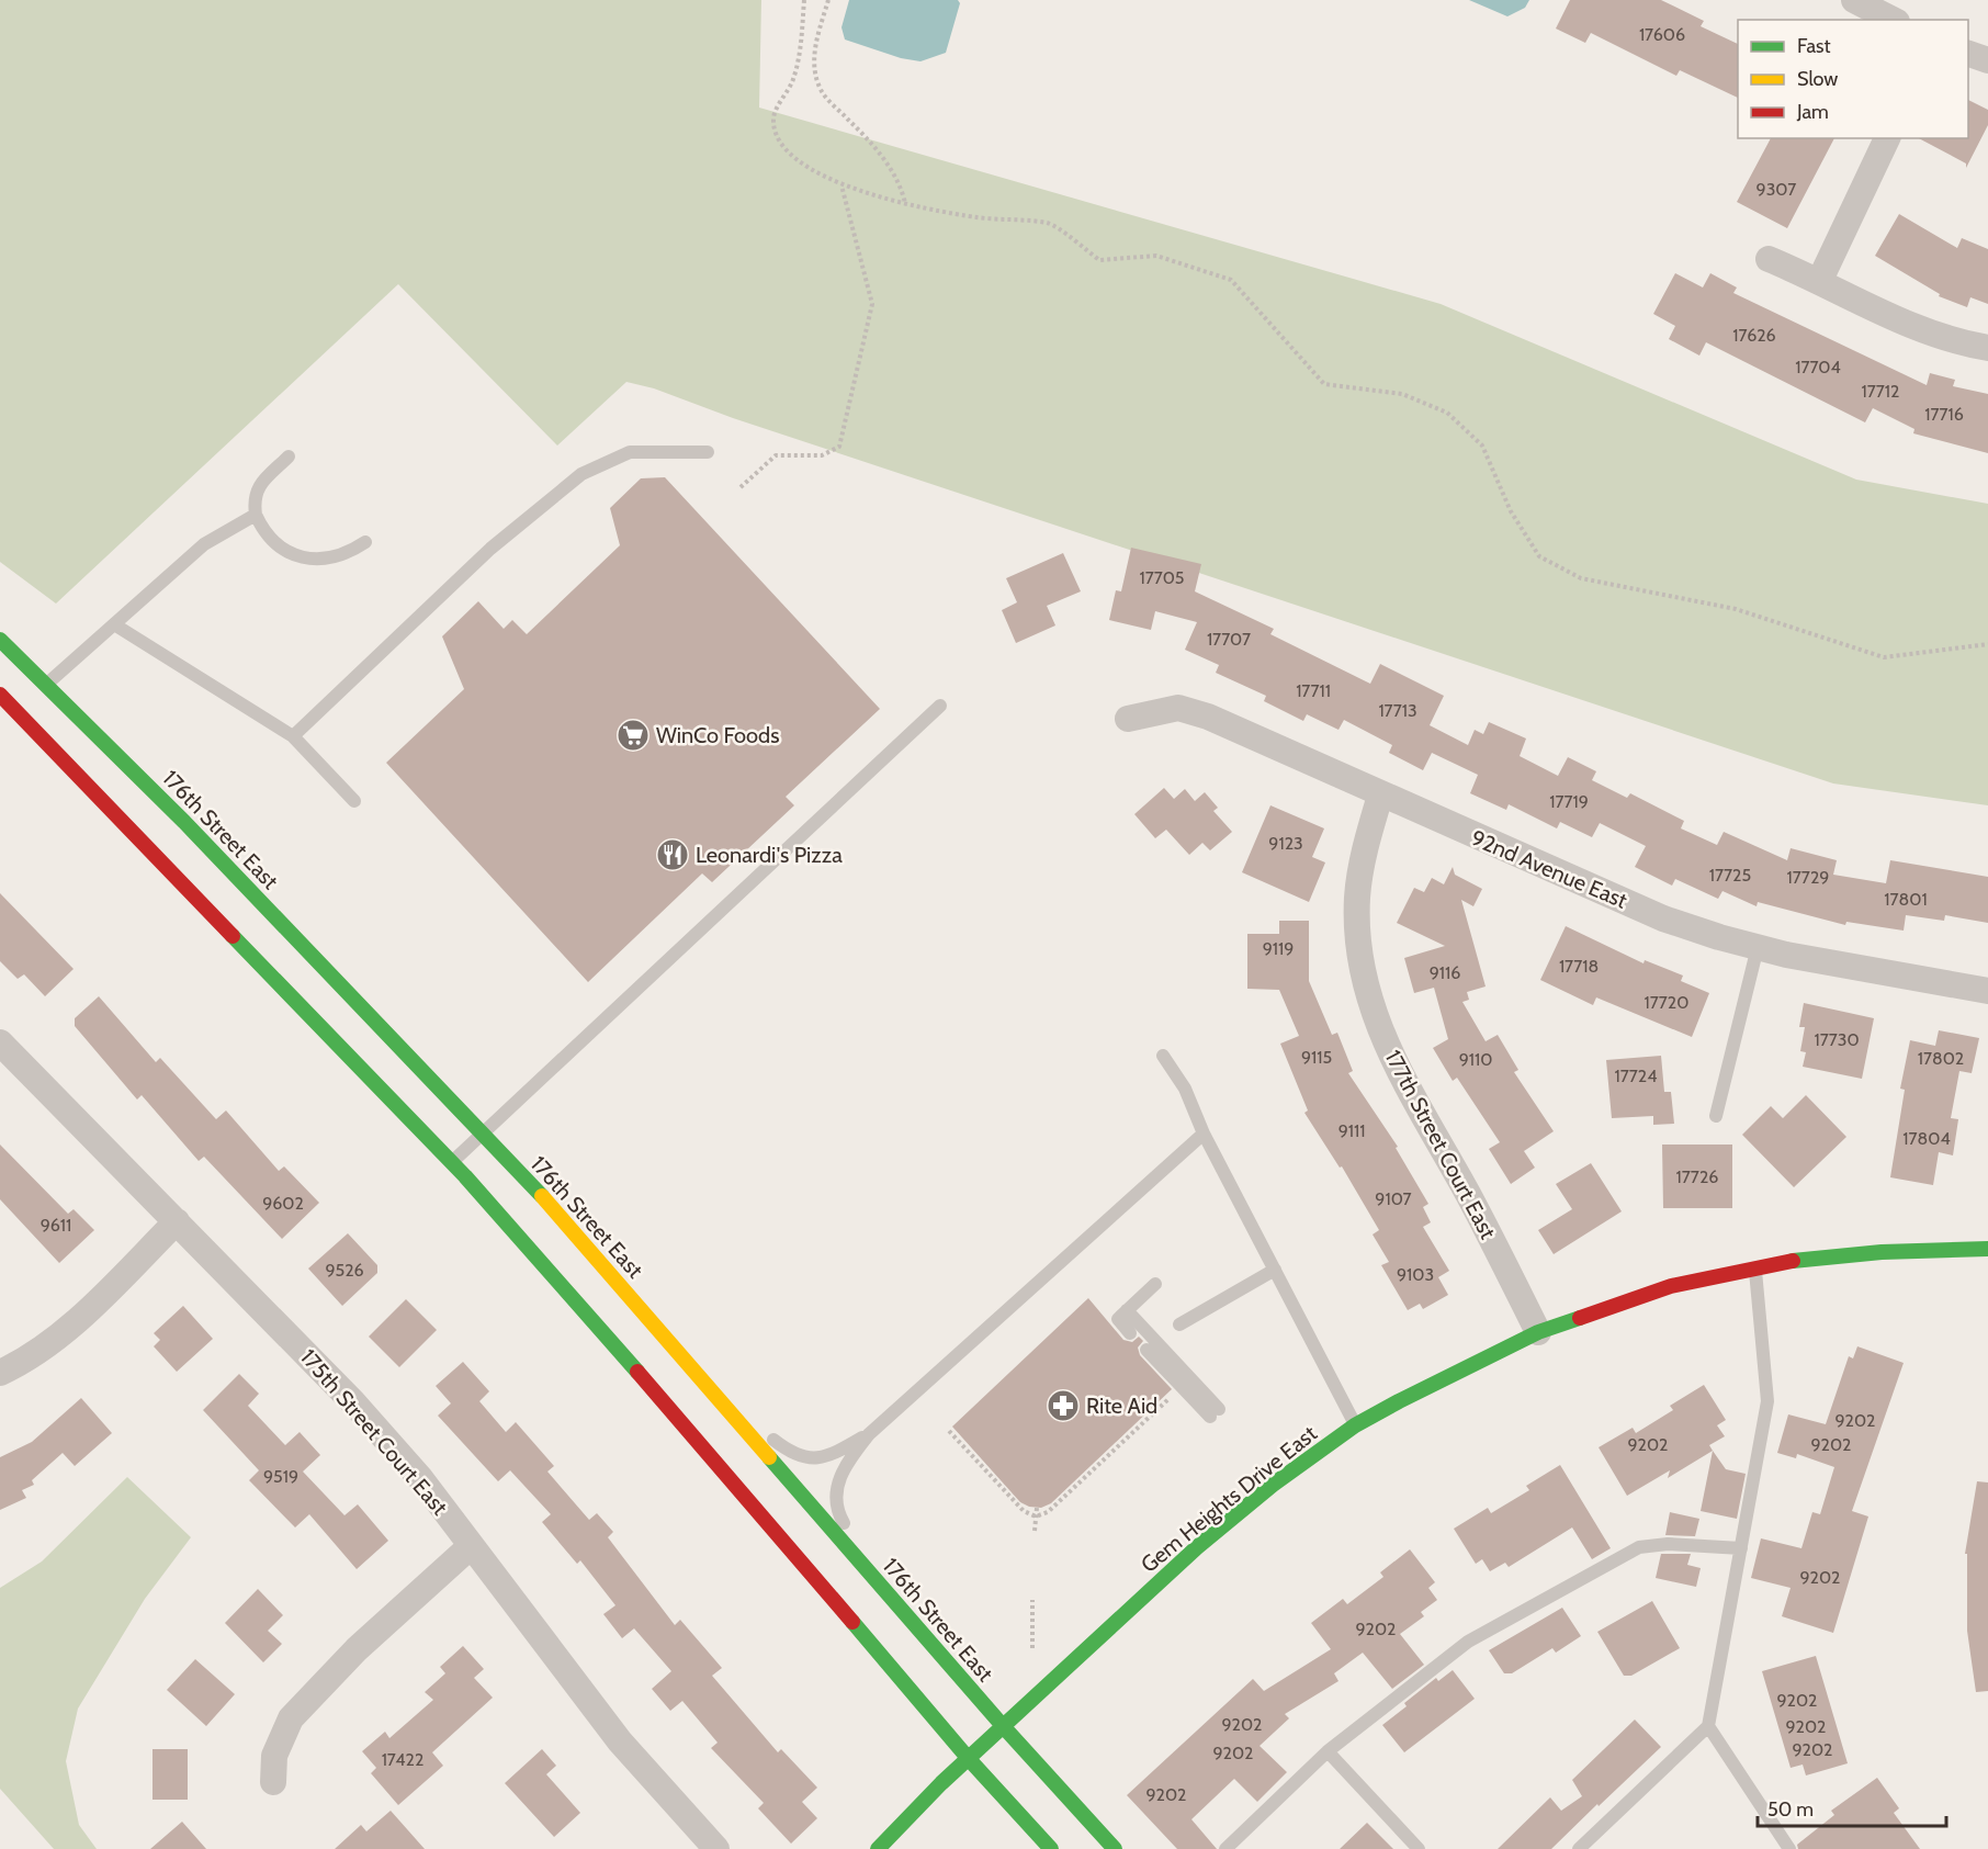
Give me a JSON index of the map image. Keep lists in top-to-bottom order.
{
  "streets": {
    "main road": ["176th Street East", "Gem Heights Drive East"],
    "street": ["92nd Avenue East", "177th Street Court East", "175th Street Court East"]
  },
  "crossings": [
    ["176th Street East", "Gem Heights Drive East"],
    ["92nd Avenue East", "177th Street Court East"],
    ["177th Street Court East", "Gem Heights Drive East"]
  ],
  "places": {
    "supermarket": ["WinCo Foods"],
    "restaurant": ["Leonardi's Pizza"],
    "pharmacy": ["Rite Aid"]
  },
  "house_numbers": [
    "17606",
    "9307",
    "17626",
    "17704",
    "17712",
    "17716",
    "17705",
    "17707",
    "17711",
    "17713",
    "17719",
    "9123",
    "17725",
    "17729",
    "17801",
    "9119",
    "17718",
    "9116",
    "17720",
    "17730",
    "9115",
    "17802",
    "9110",
    "17724",
    "9111",
    "17804",
    "17726",
    "9107",
    "9602",
    "9611",
    "9526",
    "9103",
    "9202",
    "9202",
    "9202",
    "9519",
    "9202",
    "9202",
    "9202",
    "9202",
    "9202",
    "9202",
    "9202",
    "17422",
    "9202"
  ],
  "legend": ["Fast", "Slow", "Jam"],
  "scale_bar": "50 m"
}
